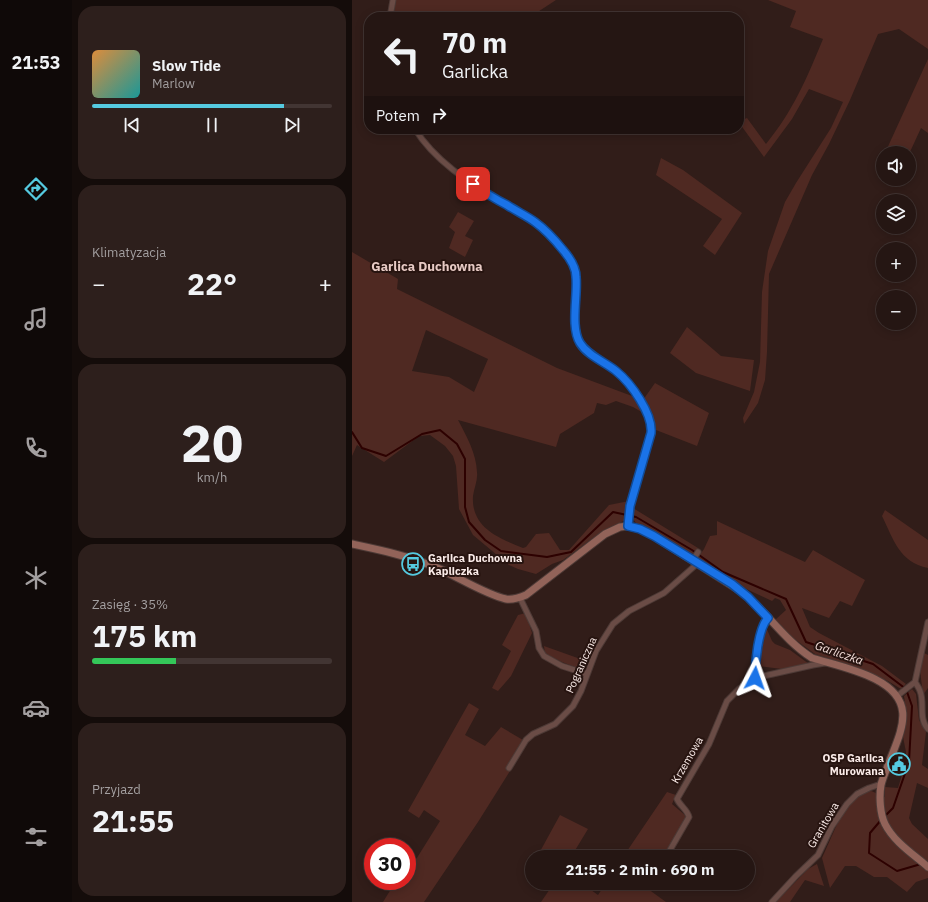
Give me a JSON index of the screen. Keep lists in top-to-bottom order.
{
  "streets": {
    "street": ["Pograniczna", "Krzemowa", "Granitowa"]
  },
  "districts": ["Garlica Duchowna"],
  "water": ["Garliczka"],
  "places": {
    "bus stop": ["Garlica Duchowna Kapliczka"],
    "public building": ["OSP Garlica Murowana"]
  },
  "page": {
    "tabs": "21:53",
    "turn": ["70 m", "Garlicka"],
    "song": ["Slow Tide", "Marlow"],
    "then": "Potem",
    "map_buttons": ["+", "−"],
    "tile": [
      "Klimatyzacja",
      ["20", "km/h"],
      ["Zasięg · 35%", "175 km"],
      ["Przyjazd", "21:55"]
    ],
    "heat": ["−", "22°", "+"],
    "limit": "30",
    "trip": "21:55 · 2 min · 690 m"
  }
}
